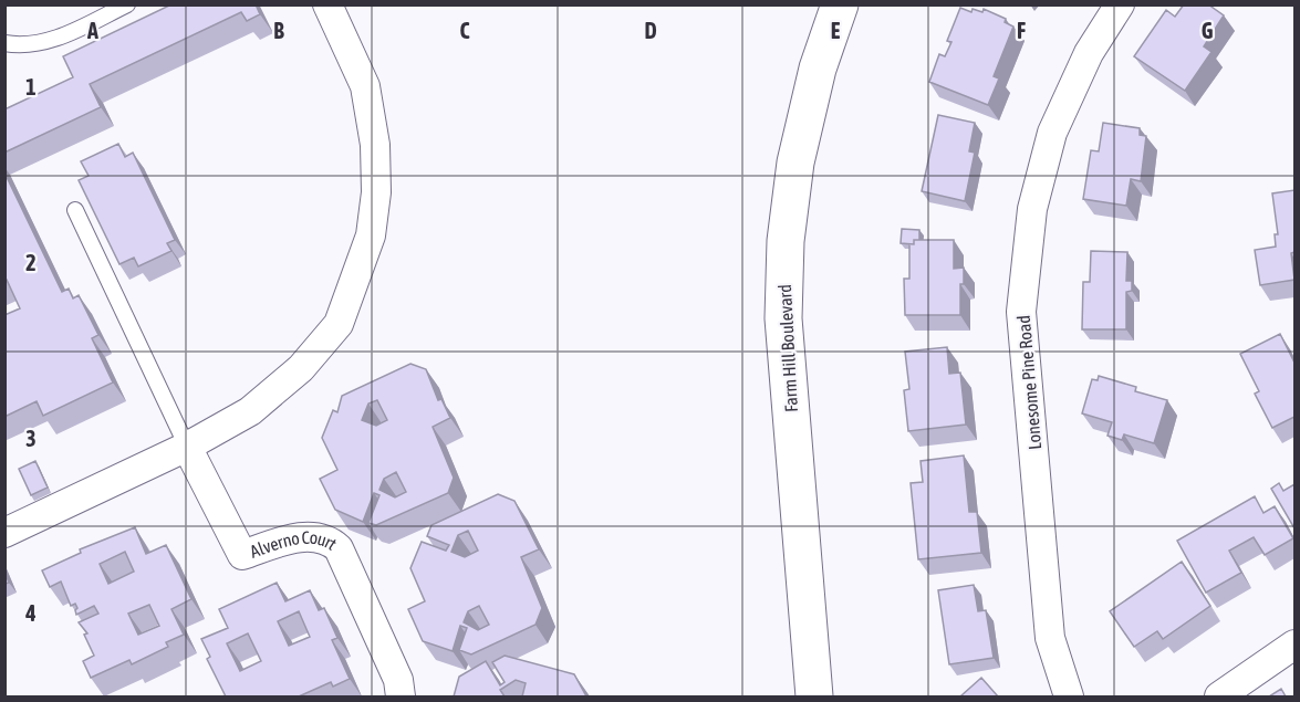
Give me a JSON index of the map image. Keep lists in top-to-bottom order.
{
  "streets": {
    "main road": ["Farm Hill Boulevard"],
    "street": ["Lonesome Pine Road", "Alverno Court"]
  },
  "grid": {
    "columns": [
      "A",
      "B",
      "C",
      "D",
      "E",
      "F",
      "G"
    ],
    "rows": [
      "1",
      "2",
      "3",
      "4"
    ]
  }
}
